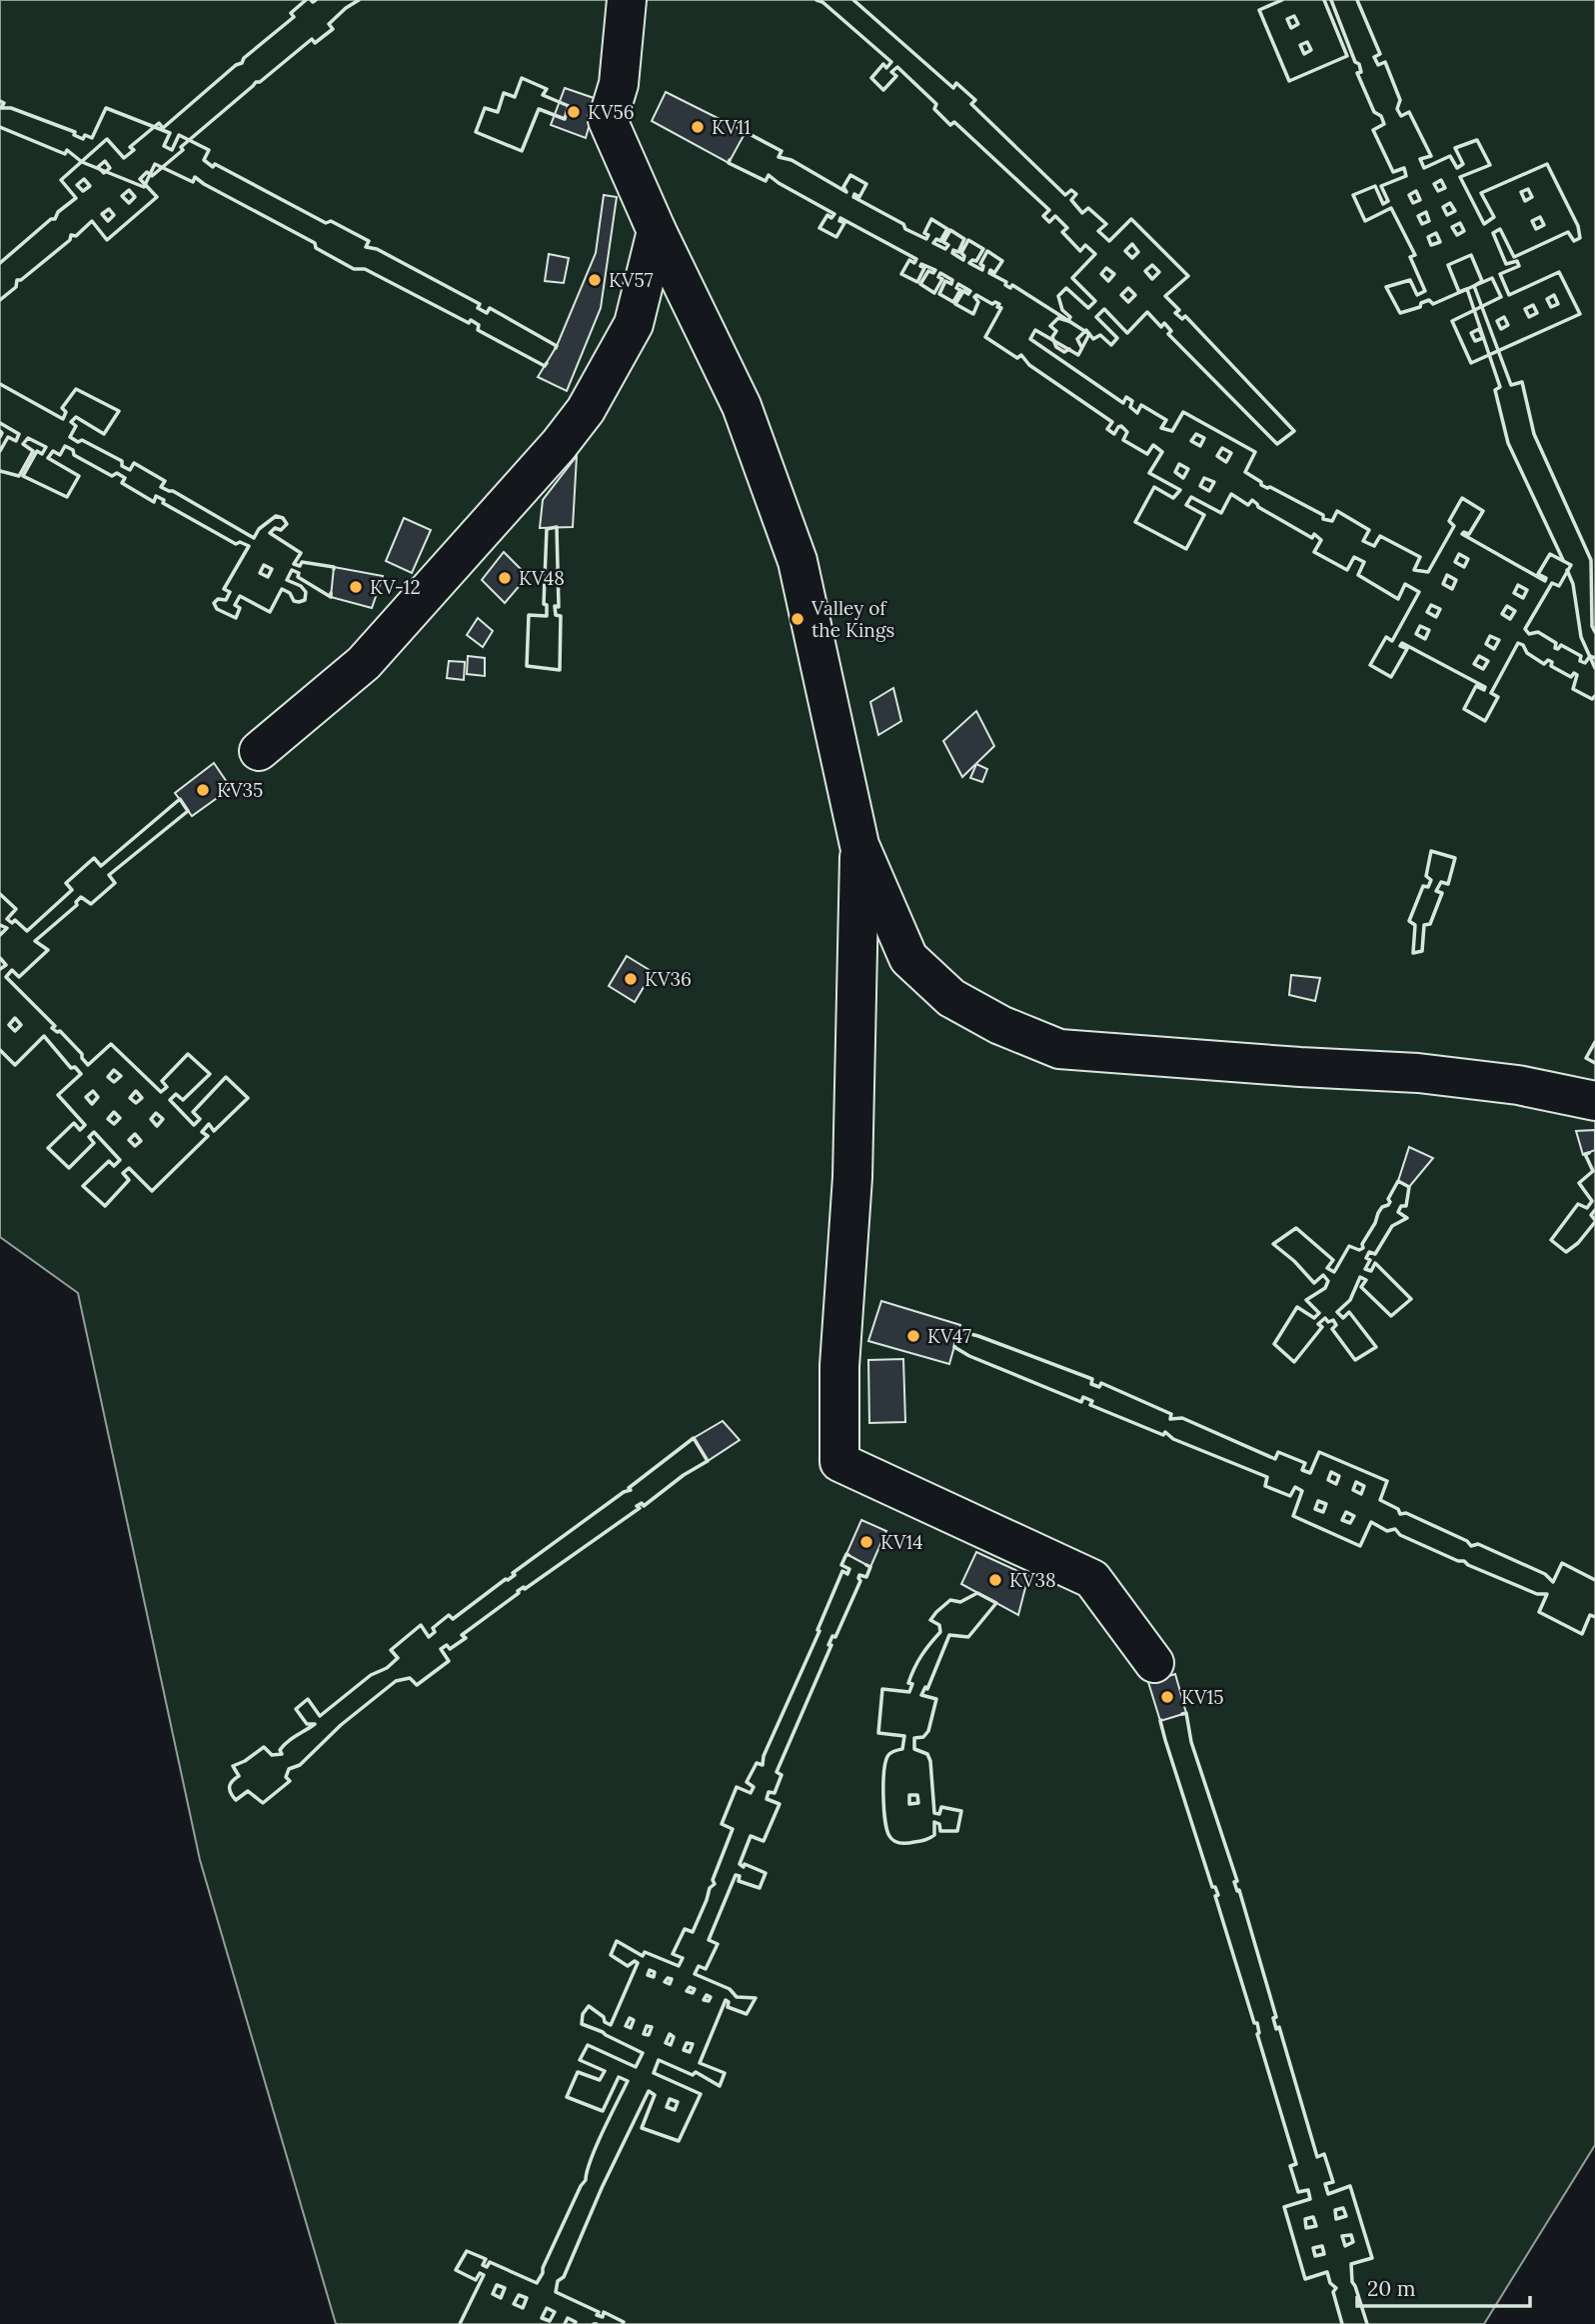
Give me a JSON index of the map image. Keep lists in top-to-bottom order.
{
  "places": [
    "KV56",
    "KV11",
    "KV57",
    "KV48",
    "KV-12",
    "Valley of the Kings",
    "KV35",
    "KV36",
    "KV47",
    "KV14",
    "KV38",
    "KV15"
  ],
  "scale_bar": "20 m"
}
